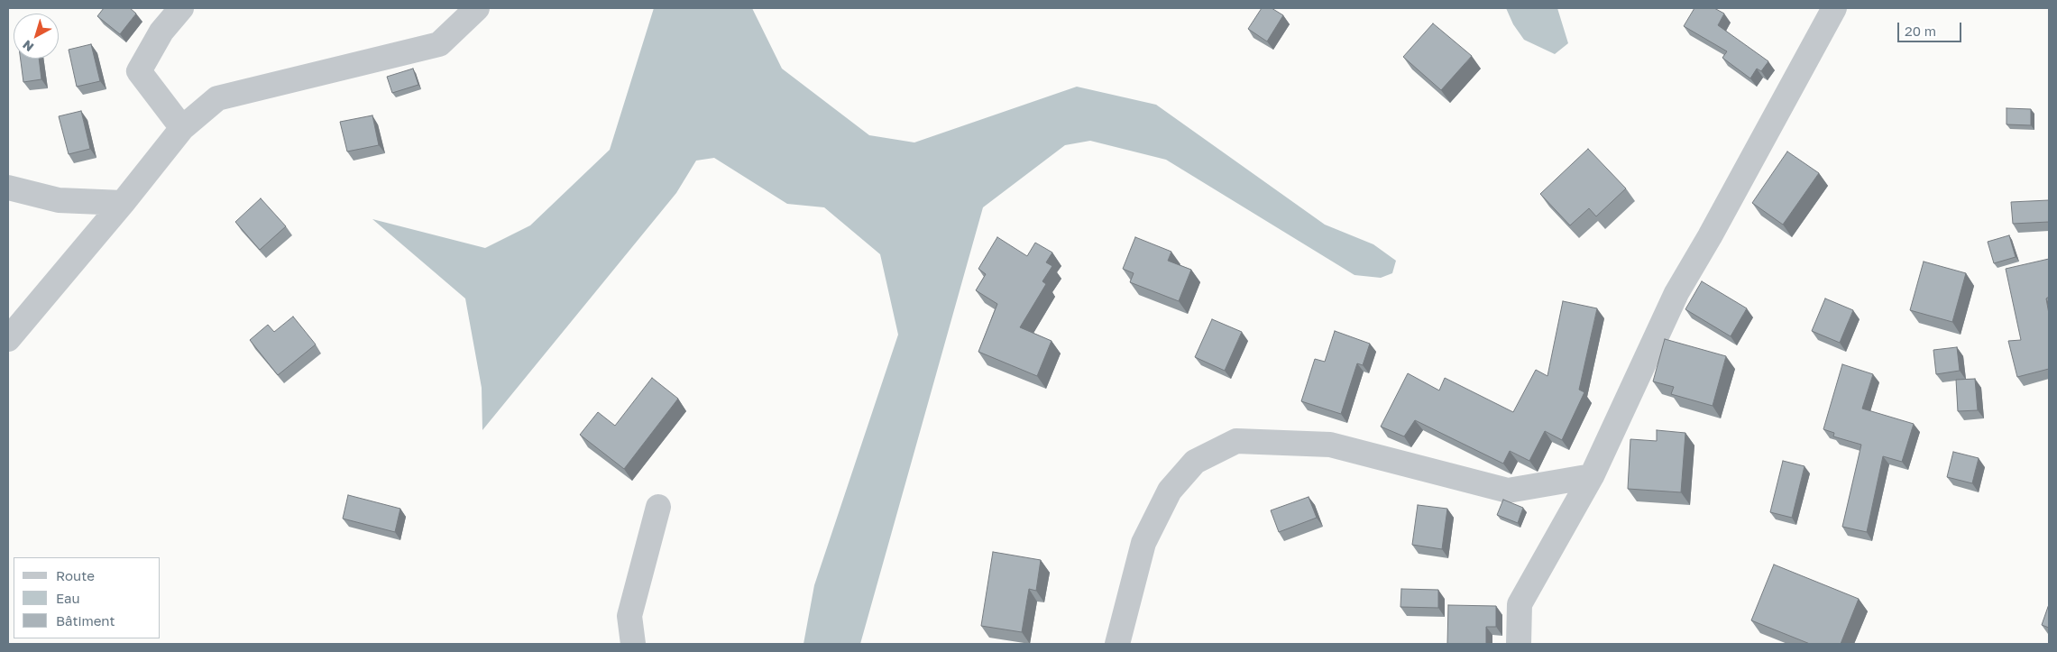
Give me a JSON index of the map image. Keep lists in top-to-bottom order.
{
  "legend": ["Route", "Eau", "Bâtiment"],
  "scale_bar": "20 m",
  "north": "bottom left"
}
